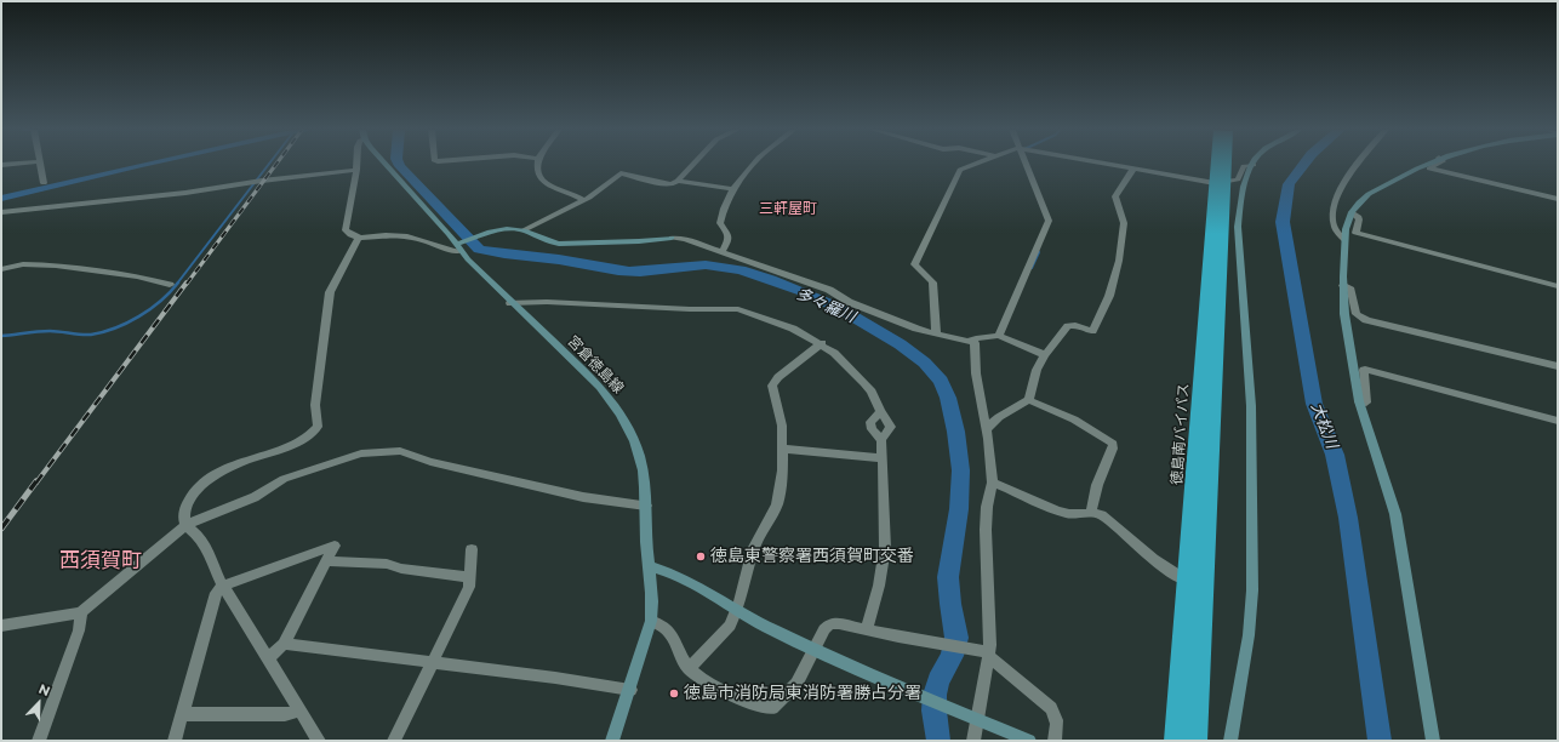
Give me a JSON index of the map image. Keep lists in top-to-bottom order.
{
  "streets": {
    "highway": ["徳島南バイパス"],
    "street": ["宮倉徳島線"]
  },
  "districts": ["三軒屋町", "西須賀町"],
  "water": ["多々羅川", "大松川"],
  "places": ["徳島東警察署西須賀町交番", "徳島市消防局東消防署勝占分署"],
  "north": "top right"
}
